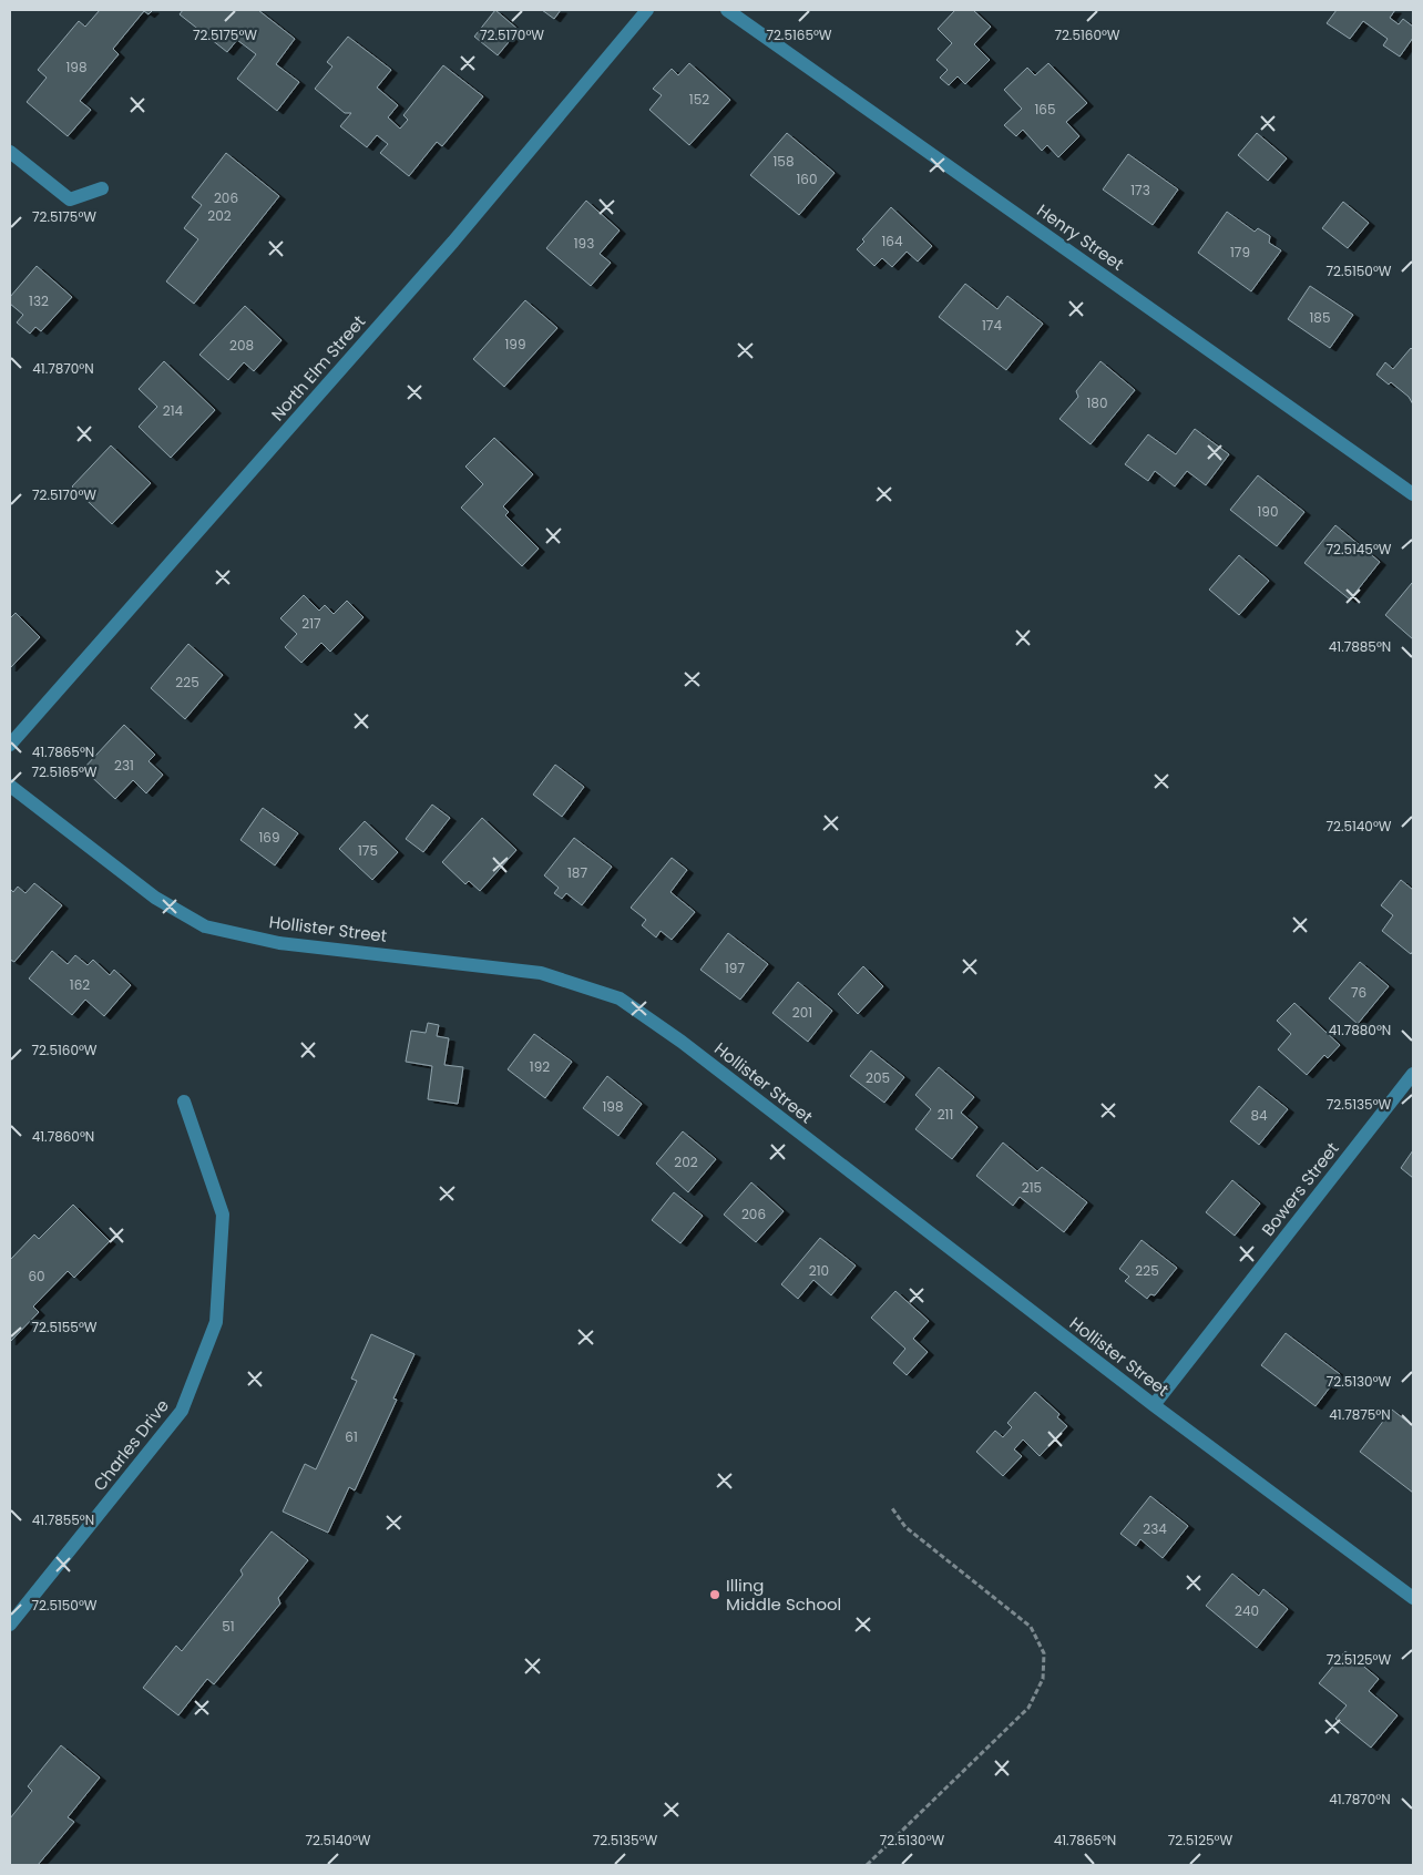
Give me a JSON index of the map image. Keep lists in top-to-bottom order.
{
  "streets": {
    "street": [
      "Henry Street",
      "North Elm Street",
      "Hollister Street",
      "Bowers Street",
      "Charles Drive"
    ]
  },
  "crossings": [
    ["Hollister Street", "Bowers Street"]
  ],
  "places": ["Illing Middle School"],
  "house_numbers": [
    "198",
    "152",
    "165",
    "158",
    "160",
    "173",
    "206",
    "202",
    "164",
    "193",
    "179",
    "132",
    "185",
    "174",
    "199",
    "208",
    "180",
    "214",
    "190",
    "217",
    "225",
    "231",
    "169",
    "175",
    "187",
    "197",
    "162",
    "76",
    "201",
    "192",
    "205",
    "198",
    "211",
    "84",
    "202",
    "215",
    "206",
    "210",
    "225",
    "60",
    "61",
    "234",
    "240",
    "51"
  ],
  "coordinates": [
    "72.5175°W",
    "72.5170°W",
    "72.5165°W",
    "72.5160°W",
    "72.5150°W",
    "41.7870°N",
    "72.5145°W",
    "41.7885°N",
    "41.7865°N",
    "72.5140°W",
    "41.7880°N",
    "72.5135°W",
    "41.7860°N",
    "72.5155°W",
    "72.5130°W",
    "41.7875°N",
    "41.7855°N",
    "72.5125°W"
  ]
}
